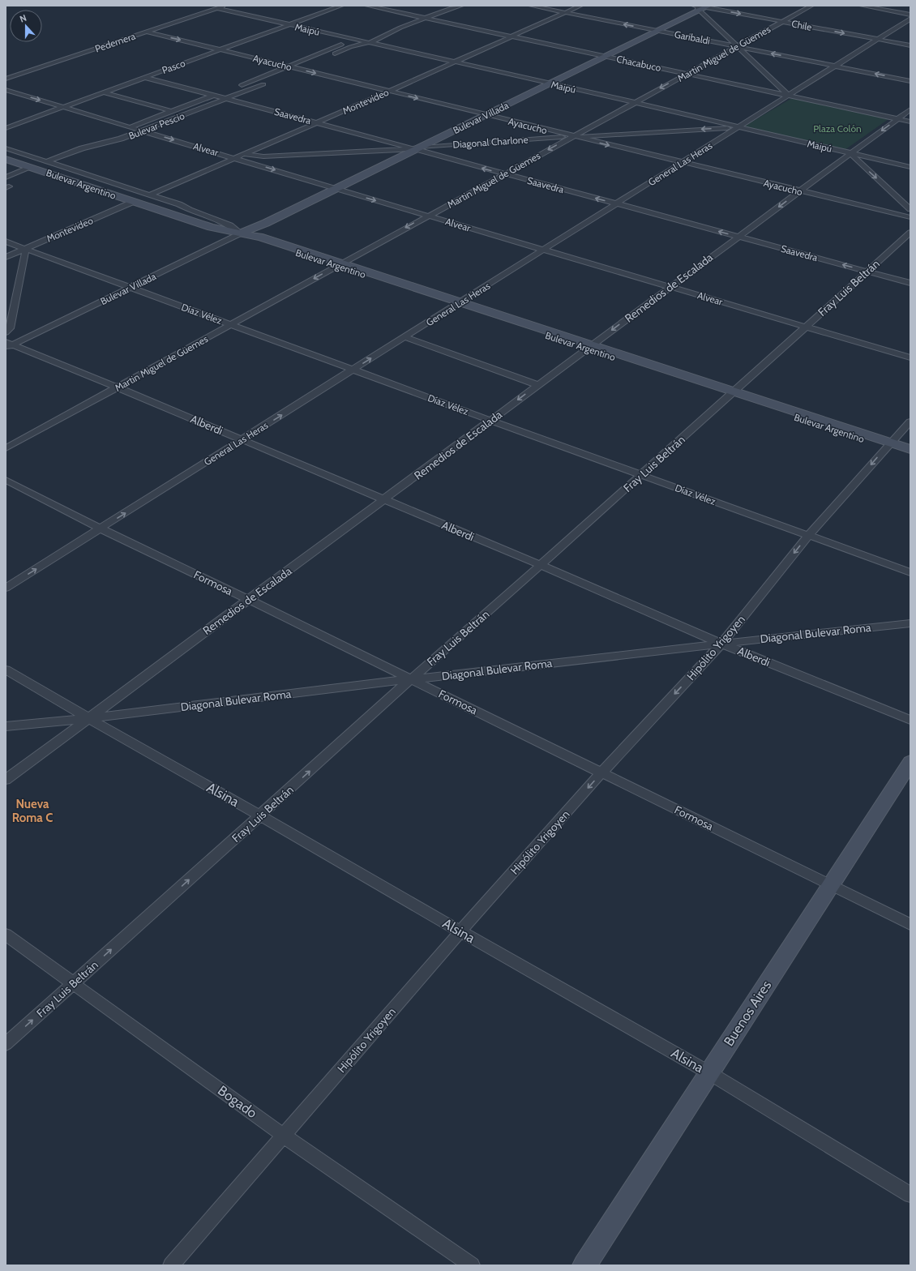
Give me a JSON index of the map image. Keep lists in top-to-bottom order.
{
  "streets": {
    "main road": ["Bulevar Villada", "Bulevar Argentino", "Buenos Aires"],
    "street": [
      "Chile",
      "Maipú",
      "Garibaldi",
      "Pedernera",
      "Martin Miguel de Güemes",
      "Ayacucho",
      "Chacabuco",
      "Pasco",
      "Montevideo",
      "Saavedra",
      "Bulevar Pescio",
      "Diagonal Charlone",
      "Alvear",
      "General Las Heras",
      "Remedios de Escalada",
      "Fray Luis Beltrán",
      "Díaz Vélez",
      "Alberdi",
      "Formosa",
      "Diagonal Bulevar Roma",
      "Hipólito Yrigoyen",
      "Alsina",
      "Bogado"
    ]
  },
  "crossings": [
    ["Chile", "Martin Miguel de Güemes"],
    ["Chile", "Bulevar Villada"],
    ["Chile", "General Las Heras"],
    ["Maipú", "Pedernera"],
    ["Maipú", "Martin Miguel de Güemes"],
    ["Maipú", "Pasco"],
    ["Maipú", "Montevideo"],
    ["Maipú", "Bulevar Villada"],
    ["Maipú", "Diagonal Charlone"],
    ["Maipú", "General Las Heras"],
    ["Maipú", "Remedios de Escalada"],
    ["Garibaldi", "Martin Miguel de Güemes"],
    ["Garibaldi", "Montevideo"],
    ["Garibaldi", "Bulevar Villada"],
    ["Garibaldi", "General Las Heras"],
    ["Pedernera", "Ayacucho"],
    ["Martin Miguel de Güemes", "Ayacucho"],
    ["Martin Miguel de Güemes", "Chacabuco"],
    ["Martin Miguel de Güemes", "Saavedra"],
    ["Martin Miguel de Güemes", "Diagonal Charlone"],
    ["Martin Miguel de Güemes", "Alvear"],
    ["Martin Miguel de Güemes", "Bulevar Argentino"],
    ["Martin Miguel de Güemes", "Díaz Vélez"],
    ["Martin Miguel de Güemes", "Alberdi"],
    ["Ayacucho", "Pasco"],
    ["Ayacucho", "Montevideo"],
    ["Ayacucho", "Bulevar Villada"],
    ["Ayacucho", "Diagonal Charlone"],
    ["Ayacucho", "General Las Heras"],
    ["Ayacucho", "Remedios de Escalada"],
    ["Chacabuco", "Montevideo"],
    ["Chacabuco", "Bulevar Villada"],
    ["Chacabuco", "General Las Heras"],
    ["Chacabuco", "Remedios de Escalada"],
    ["Pasco", "Saavedra"],
    ["Pasco", "Alvear"],
    ["Montevideo", "Saavedra"],
    ["Montevideo", "Diagonal Charlone"],
    ["Montevideo", "Alvear"],
    ["Montevideo", "Bulevar Argentino"],
    ["Montevideo", "Díaz Vélez"],
    ["Saavedra", "Bulevar Villada"],
    ["Saavedra", "Bulevar Pescio"],
    ["Saavedra", "Diagonal Charlone"],
    ["Saavedra", "General Las Heras"],
    ["Saavedra", "Remedios de Escalada"],
    ["Saavedra", "Fray Luis Beltrán"],
    ["Bulevar Villada", "Diagonal Charlone"],
    ["Bulevar Villada", "Alvear"],
    ["Bulevar Villada", "Bulevar Argentino"],
    ["Bulevar Villada", "Díaz Vélez"],
    ["Bulevar Villada", "Alberdi"],
    ["Bulevar Pescio", "Alvear"],
    ["Diagonal Charlone", "General Las Heras"],
    ["Alvear", "General Las Heras"],
    ["Alvear", "Remedios de Escalada"],
    ["Alvear", "Fray Luis Beltrán"],
    ["General Las Heras", "Bulevar Argentino"],
    ["General Las Heras", "Díaz Vélez"],
    ["General Las Heras", "Alberdi"],
    ["General Las Heras", "Formosa"],
    ["Bulevar Argentino", "Remedios de Escalada"],
    ["Bulevar Argentino", "Fray Luis Beltrán"],
    ["Bulevar Argentino", "Hipólito Yrigoyen"],
    ["Remedios de Escalada", "Díaz Vélez"],
    ["Remedios de Escalada", "Alberdi"],
    ["Remedios de Escalada", "Formosa"],
    ["Remedios de Escalada", "Diagonal Bulevar Roma"],
    ["Remedios de Escalada", "Alsina"],
    ["Fray Luis Beltrán", "Díaz Vélez"],
    ["Fray Luis Beltrán", "Alberdi"],
    ["Fray Luis Beltrán", "Formosa"],
    ["Fray Luis Beltrán", "Diagonal Bulevar Roma"],
    ["Fray Luis Beltrán", "Alsina"],
    ["Fray Luis Beltrán", "Bogado"],
    ["Díaz Vélez", "Hipólito Yrigoyen"],
    ["Alberdi", "Diagonal Bulevar Roma"],
    ["Alberdi", "Hipólito Yrigoyen"],
    ["Formosa", "Diagonal Bulevar Roma"],
    ["Formosa", "Hipólito Yrigoyen"],
    ["Formosa", "Buenos Aires"],
    ["Diagonal Bulevar Roma", "Hipólito Yrigoyen"],
    ["Diagonal Bulevar Roma", "Alsina"],
    ["Hipólito Yrigoyen", "Alsina"],
    ["Hipólito Yrigoyen", "Bogado"],
    ["Alsina", "Buenos Aires"]
  ],
  "one_way": [
    "Chile",
    "Garibaldi",
    "Martin Miguel de Güemes",
    "Ayacucho",
    "Saavedra",
    "General Las Heras",
    "Fray Luis Beltrán",
    "Hipólito Yrigoyen"
  ],
  "districts": ["Nueva Roma C"],
  "parks": ["Plaza Colón"],
  "north": "top"
}
